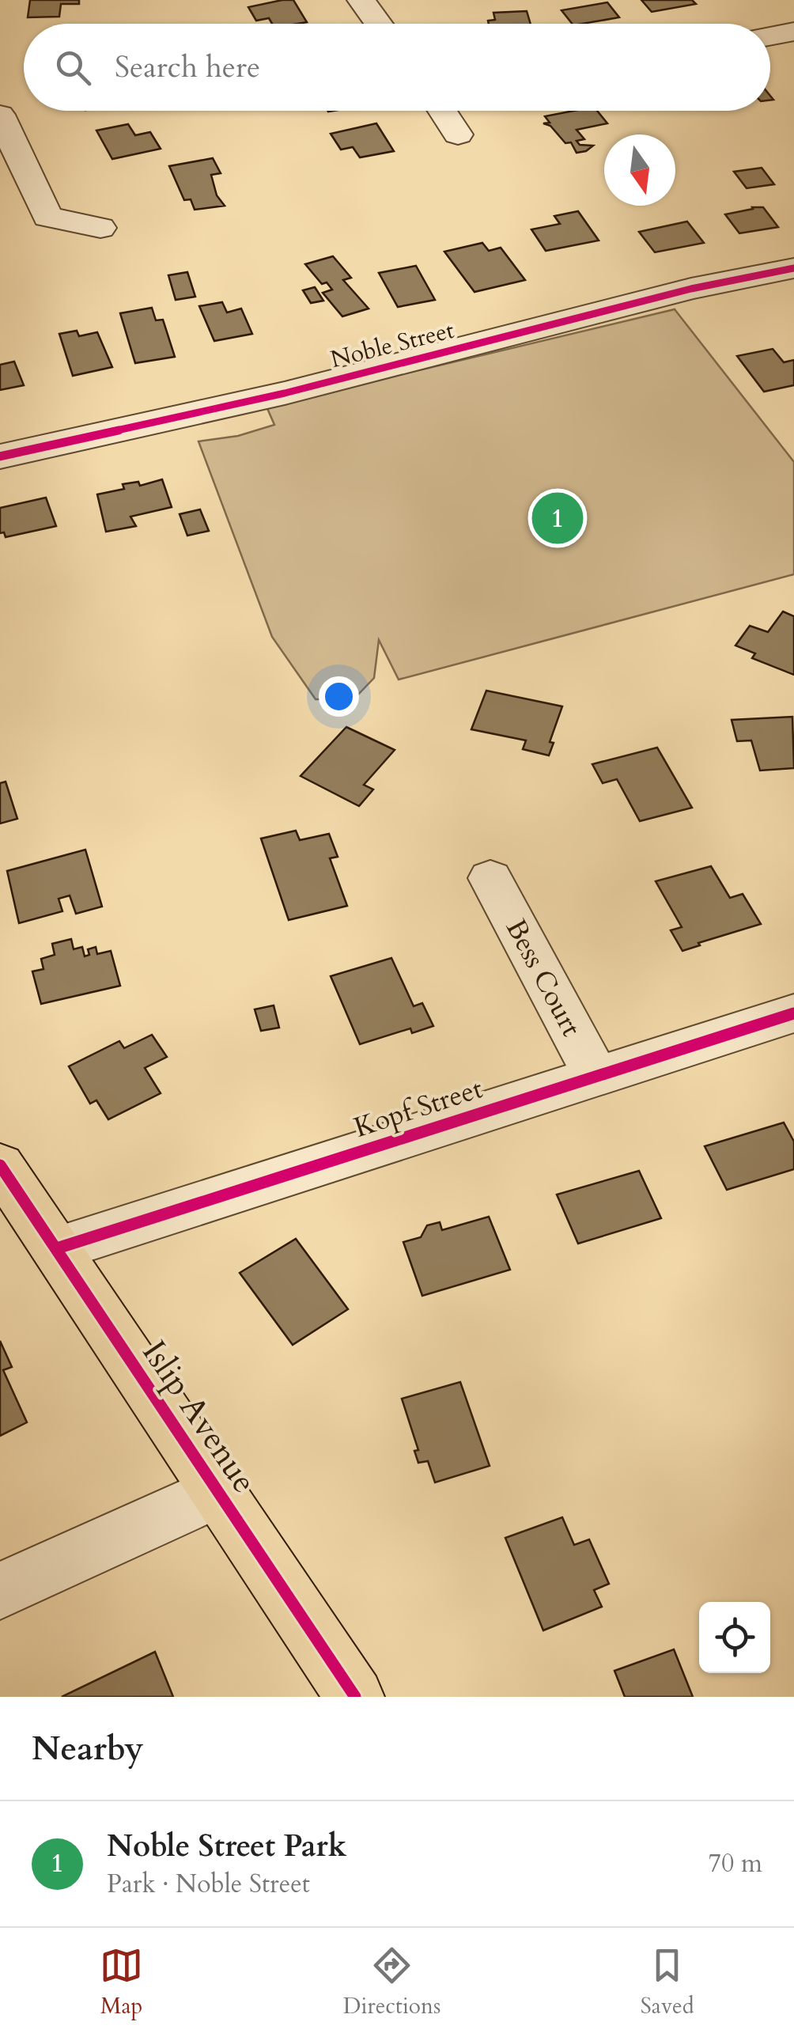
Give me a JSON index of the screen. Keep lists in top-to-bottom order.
{
  "streets": {
    "main road": ["Islip Avenue"],
    "street": ["Noble Street", "Bess Court", "Kopf Street"]
  },
  "crossings": [
    ["Bess Court", "Kopf Street"],
    ["Kopf Street", "Islip Avenue"]
  ],
  "north": "bottom",
  "page": {
    "search": "Search here",
    "pins": "1",
    "heading": "Nearby",
    "list": [
      {
        "mark": "1",
        "name": "Noble Street Park",
        "note": "Park · Noble Street",
        "value": "70 m"
      }
    ],
    "nav": ["Map", "Directions", "Saved"]
  }
}
